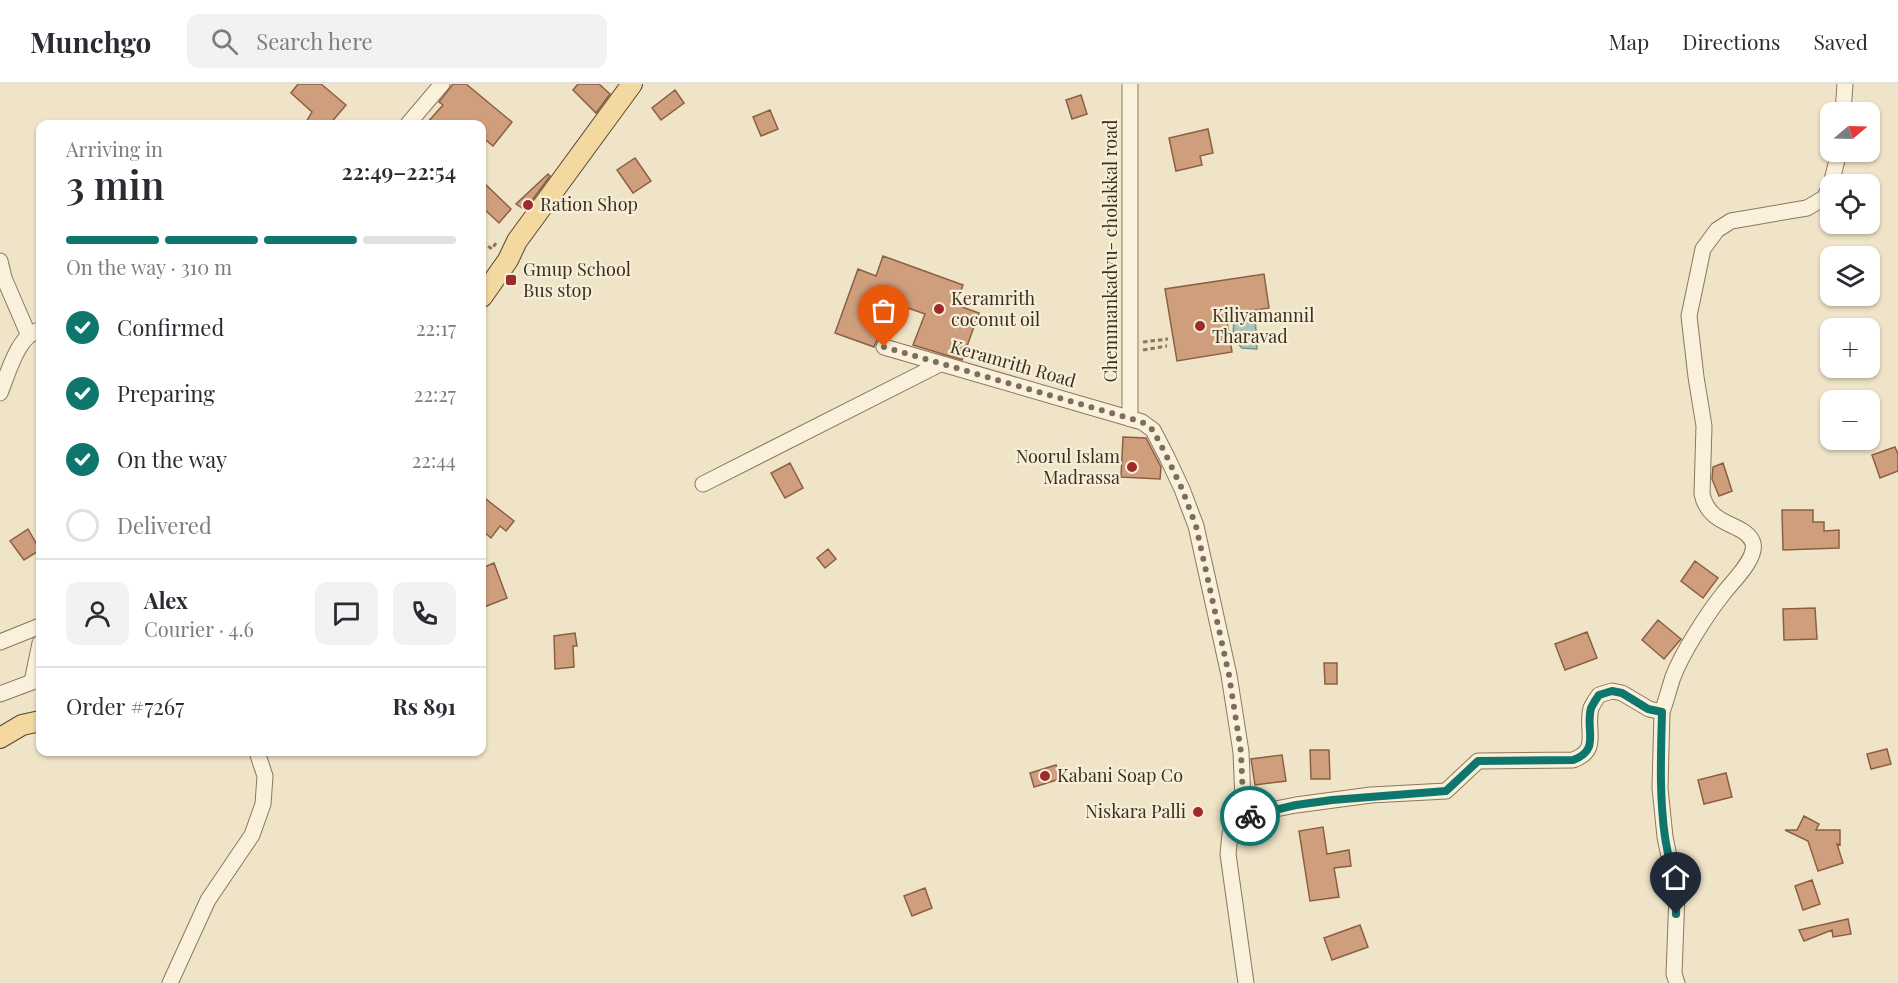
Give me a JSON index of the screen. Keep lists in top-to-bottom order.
{
  "streets": {
    "street": ["Chemmankadvu- cholakkal road", "Keramrith Road"]
  },
  "crossings": [
    ["Chemmankadvu- cholakkal road", "Keramrith Road"]
  ],
  "places": {
    "other": [
      "Ration Shop",
      "Keramrith coconut oil",
      "Kiliyamannil Tharavad",
      "Noorul Islam Madrassa",
      "Kabani Soap Co",
      "Niskara Palli"
    ],
    "transit": ["Gmup School Bus stop"]
  },
  "north": "right",
  "page": {
    "header": "Munchgo",
    "search": "Search here",
    "nav": ["Map", "Directions", "Saved"],
    "map_buttons": ["+", "−"],
    "heading": ["3 min", "Arriving in", "22:49–22:54"],
    "panel": [
      "Alex",
      "Courier · 4.6",
      "Order #7267",
      "Rs 891"
    ],
    "bar": "On the way · 310 m",
    "list": [
      ["Confirmed", "22:17"],
      ["Preparing", "22:27"],
      ["On the way", "22:44"],
      "Delivered"
    ]
  }
}
